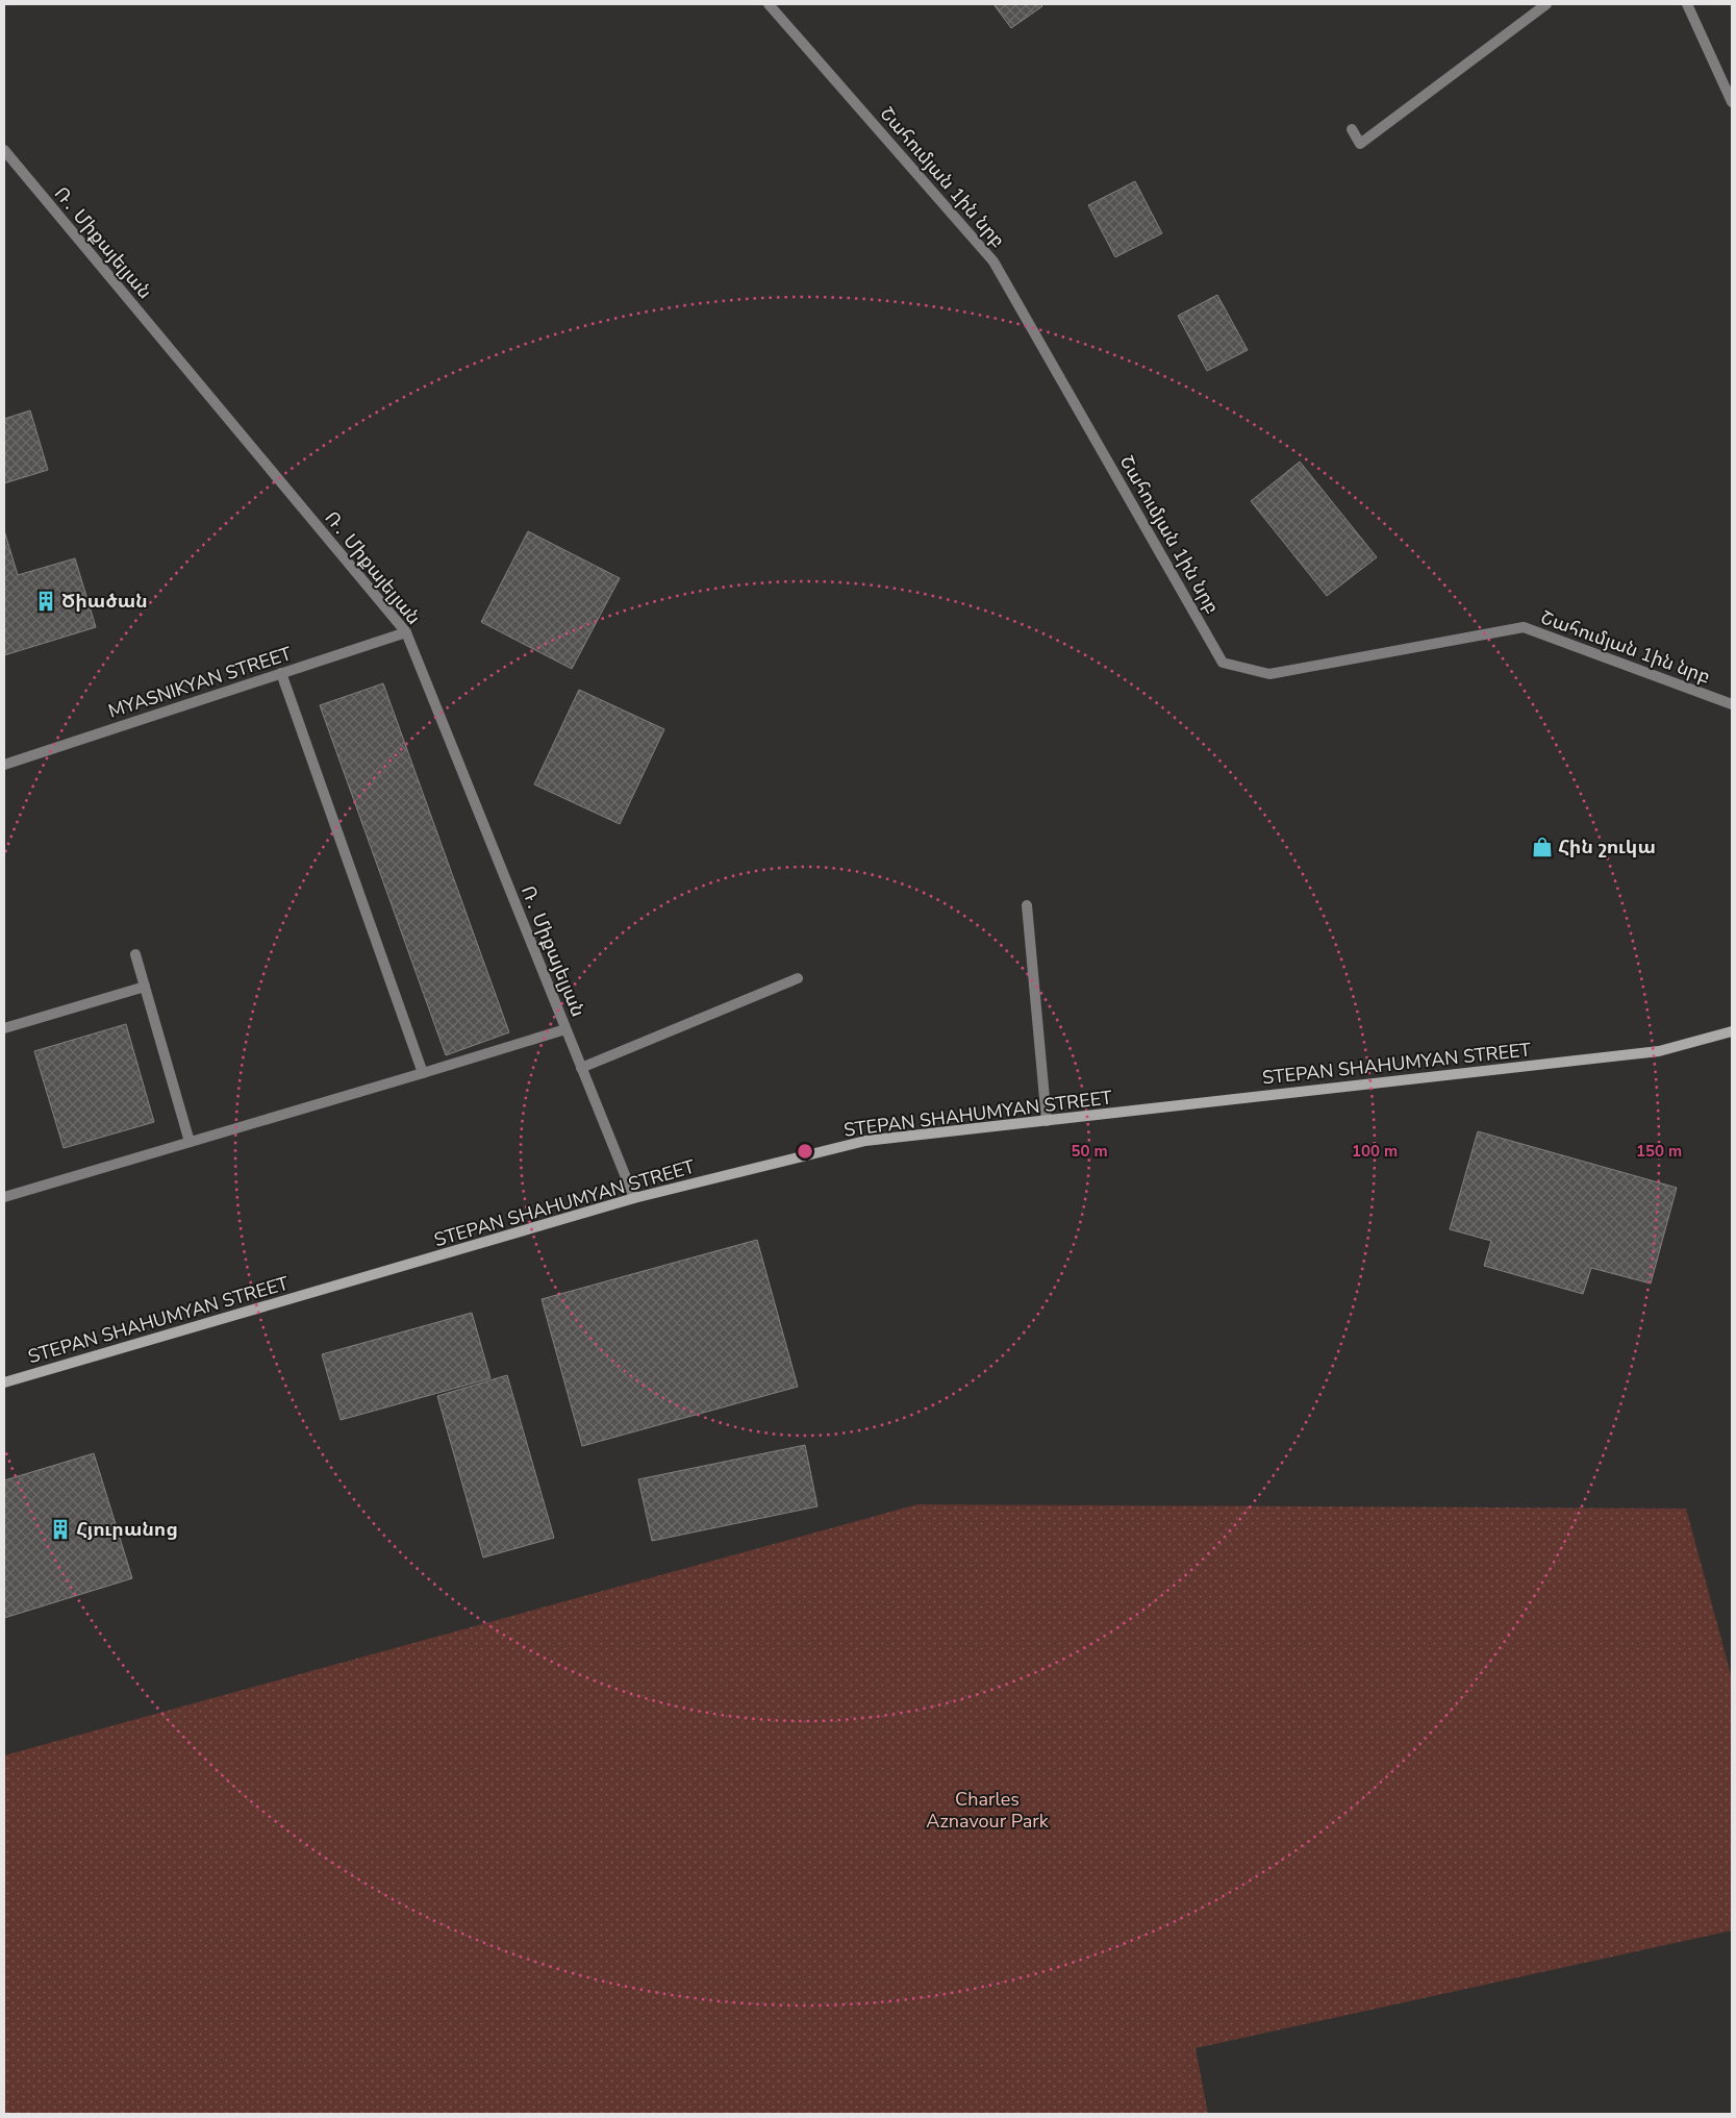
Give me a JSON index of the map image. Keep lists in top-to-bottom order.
{
  "streets": {
    "main road": ["STEPAN SHAHUMYAN STREET"],
    "street": ["Շահումյան 1ին նրբ", "Ռ․ Միքայելյան", "MYASNIKYAN STREET"]
  },
  "crossings": [
    ["Ռ․ Միքայելյան", "MYASNIKYAN STREET"],
    ["Ռ․ Միքայելյան", "STEPAN SHAHUMYAN STREET"]
  ],
  "parks": ["Charles Aznavour Park"],
  "places": {
    "building": ["Ծիածան", "Հյուրանոց"],
    "shop": ["Հին շուկա"]
  },
  "rings": ["50 m", "100 m", "150 m"]
}
